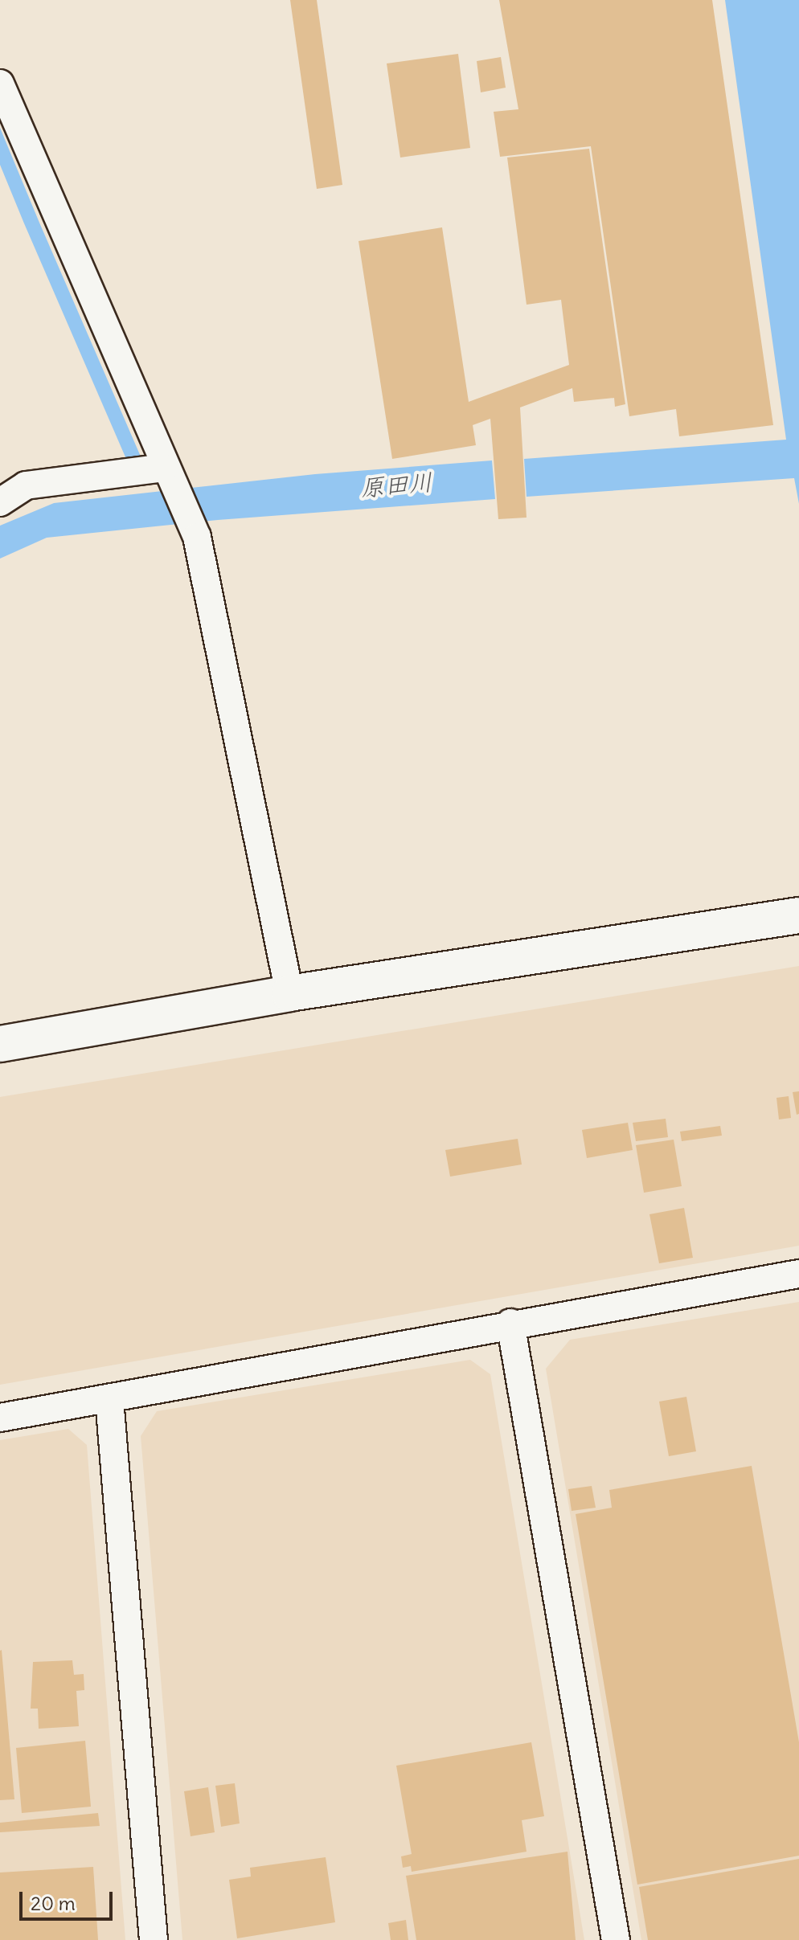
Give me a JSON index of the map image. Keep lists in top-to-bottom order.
{
  "water": ["原田川"],
  "scale_bar": "20 m"
}
